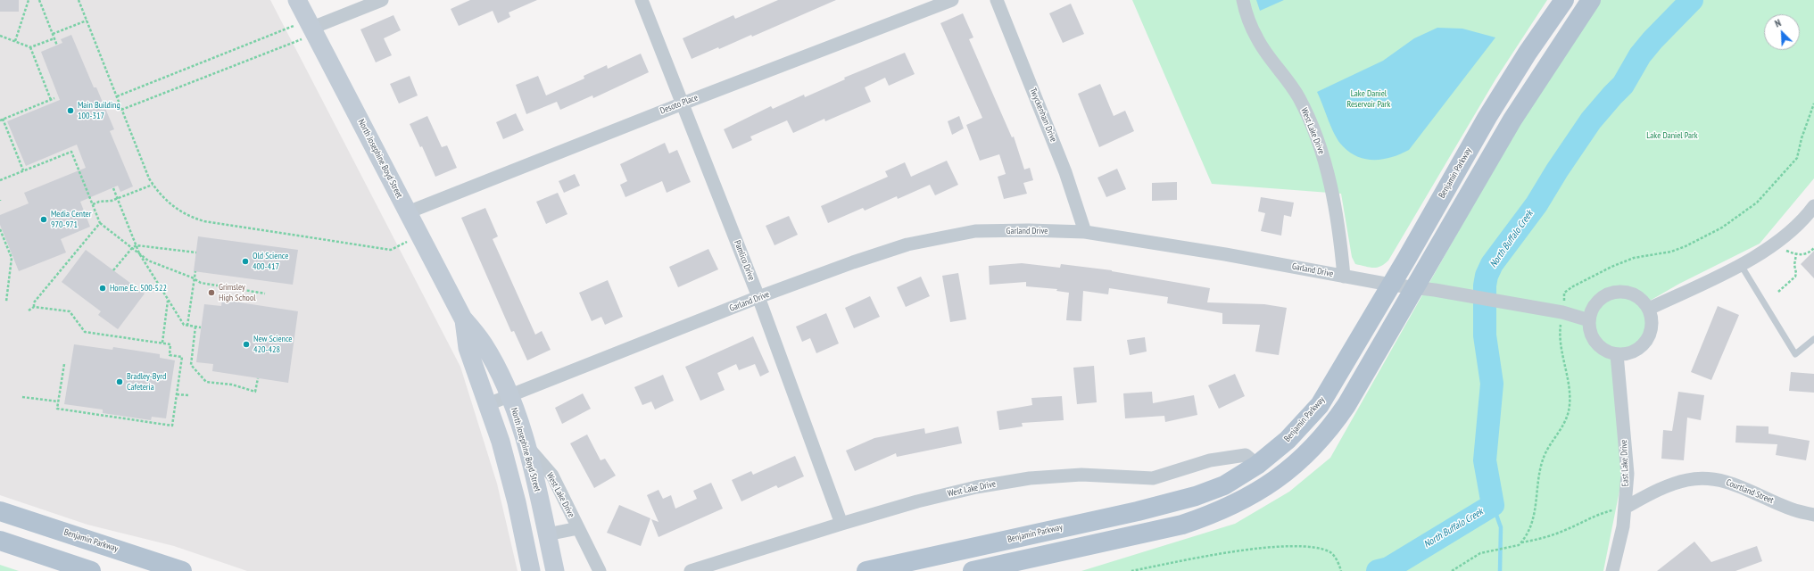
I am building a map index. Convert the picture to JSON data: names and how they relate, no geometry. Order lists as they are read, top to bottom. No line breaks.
{"streets":{"main road":["North Josephine Boyd Street","Benjamin Parkway"],"street":["Desoto Place","Twyckenham Drive","West Lake Drive","Garland Drive","Pamlico Drive","East Lake Drive","Courtland Street"]},"crossings":[["Desoto Place","North Josephine Boyd Street"],["Desoto Place","Pamlico Drive"],["Twyckenham Drive","Garland Drive"],["West Lake Drive","North Josephine Boyd Street"],["West Lake Drive","Benjamin Parkway"],["West Lake Drive","Garland Drive"],["West Lake Drive","Pamlico Drive"],["North Josephine Boyd Street","Garland Drive"],["Benjamin Parkway","Garland Drive"],["Garland Drive","Pamlico Drive"],["Garland Drive","East Lake Drive"],["East Lake Drive","Courtland Street"]],"water":["North Buffalo Creek"],"parks":["Lake Daniel Reservoir Park","Lake Daniel Park"],"places":["Main Building 100-317","Media Center 970-971","Old Science 400-417","Home Ec. 500-522","Grimsley High School","New Science 420-428","Bradley-Byrd Cafeteria"],"north":"top left"}
